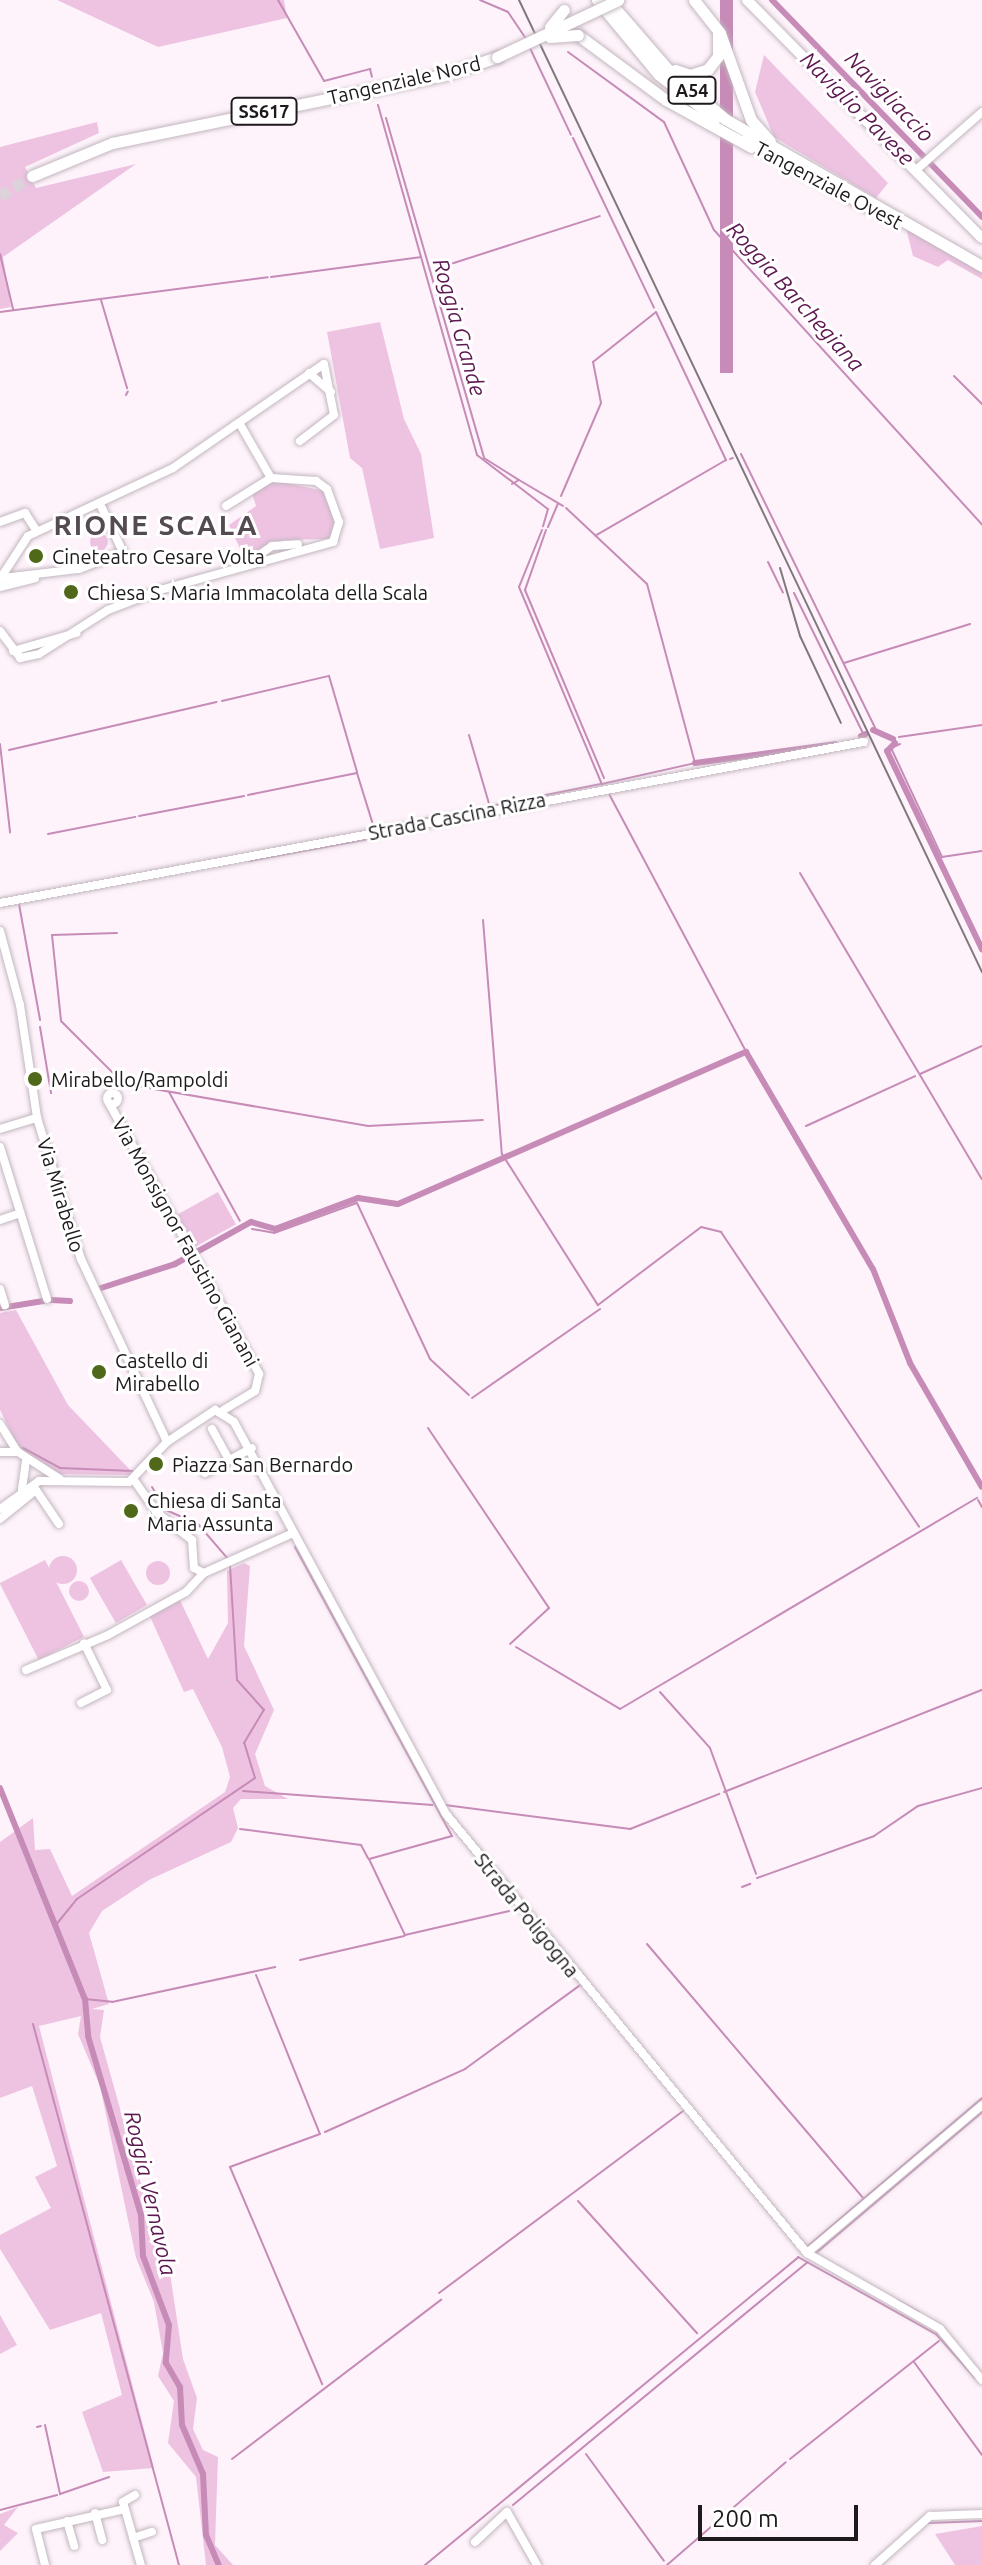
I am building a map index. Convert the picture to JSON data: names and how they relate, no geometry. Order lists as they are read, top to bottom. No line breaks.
{"streets":{"highway":["Tangenziale Nord","A54","SS617","Tangenziale Ovest"],"street":["Strada Cascina Rizza","Via Mirabello","Via Monsignor Faustino Gianani","Strada Poligogna"]},"crossings":[["Tangenziale Nord","SS617"],["Via Monsignor Faustino Gianani","Strada Poligogna"]],"districts":["RIONE SCALA"],"water":["Navigliaccio","Naviglio Pavese","Roggia Barchegiana","Roggia Grande","Roggia Vernavola"],"places":["Cineteatro Cesare Volta","Chiesa S. Maria Immacolata della Scala","Mirabello/Rampoldi","Castello di Mirabello","Piazza San Bernardo","Chiesa di Santa Maria Assunta"],"scale_bar":"200 m"}
